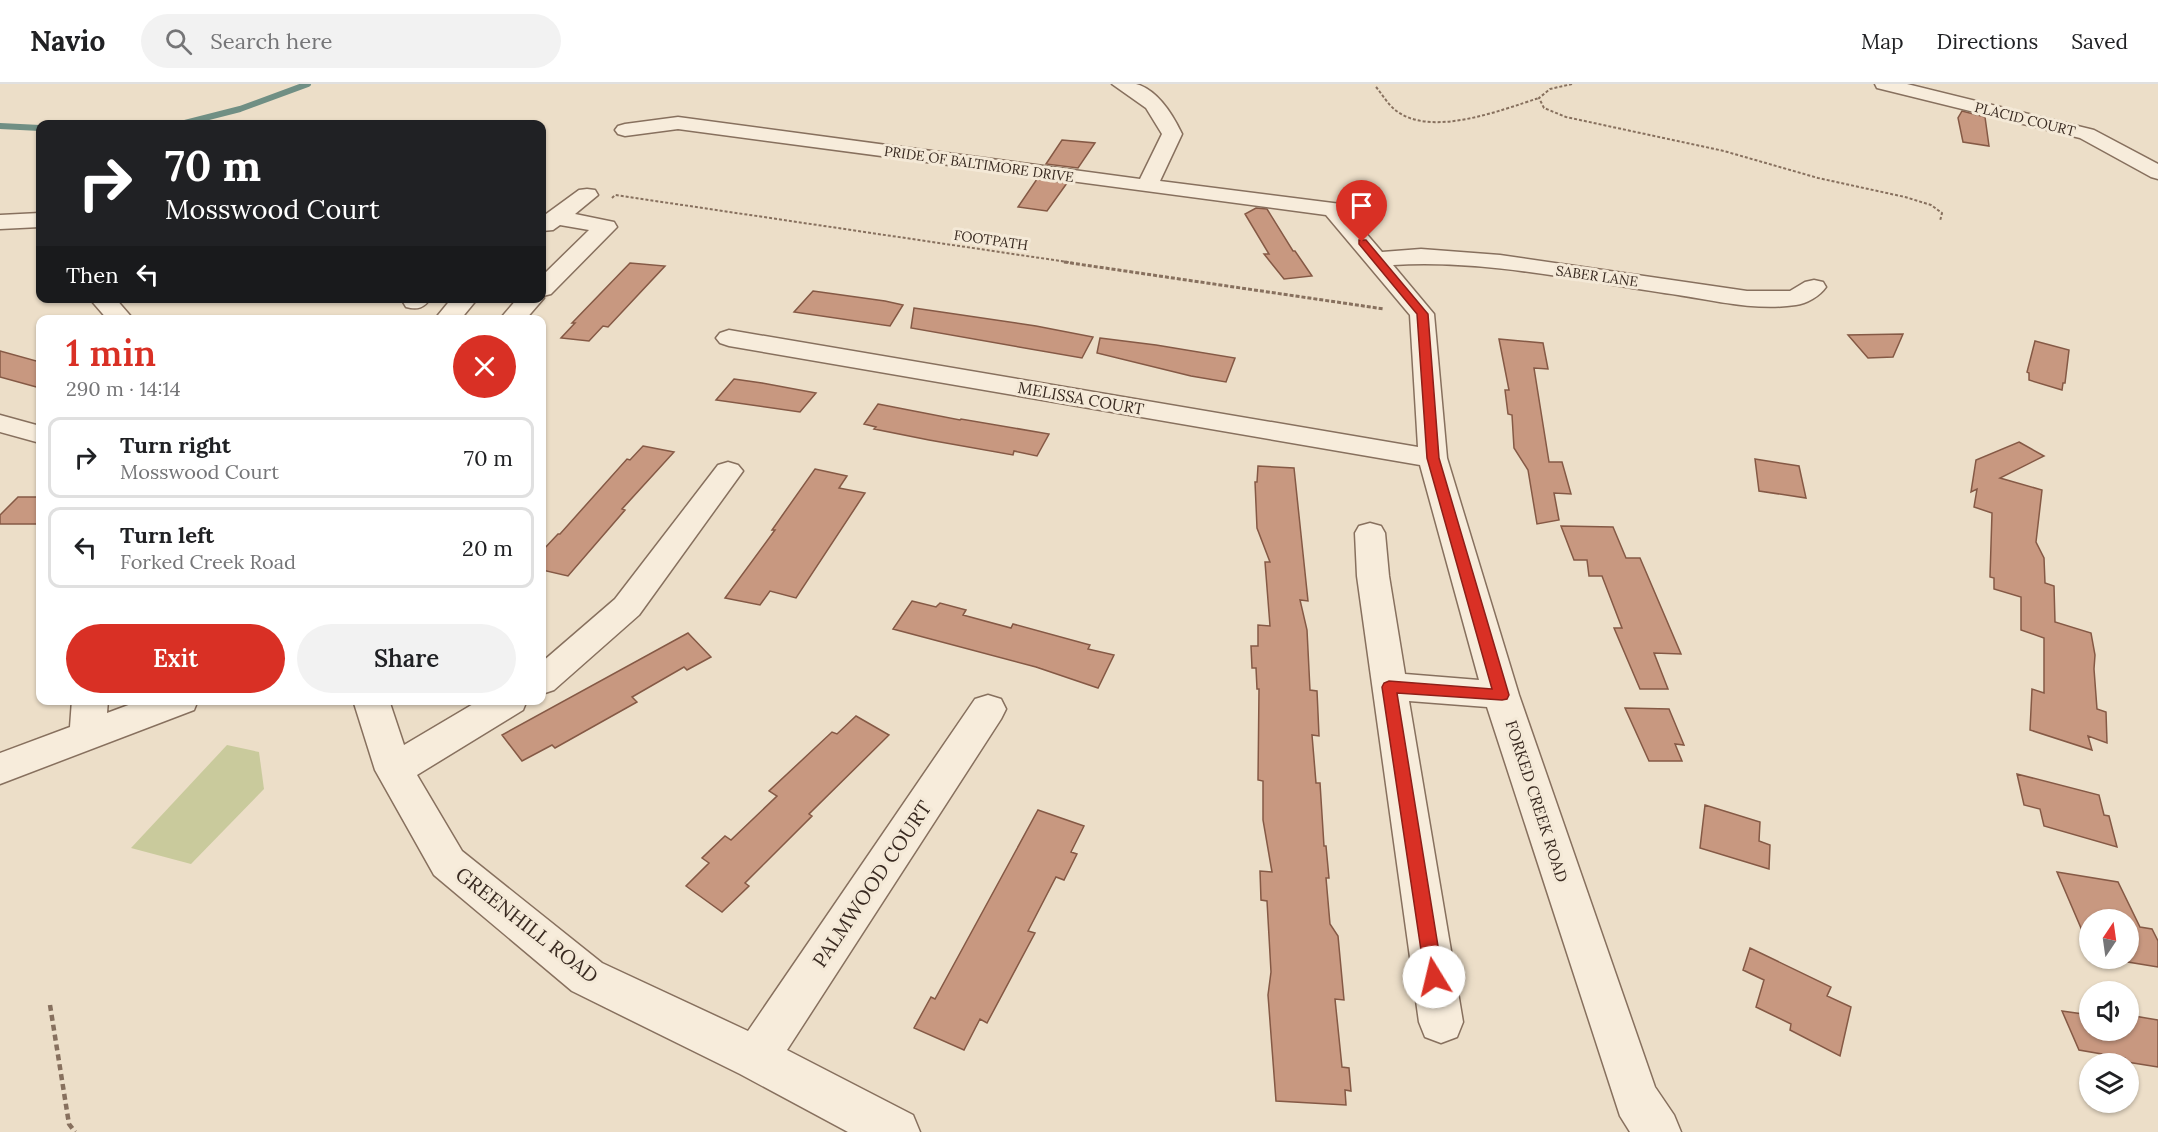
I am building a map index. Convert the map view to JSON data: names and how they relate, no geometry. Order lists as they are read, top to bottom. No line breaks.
{"streets":{"street":["PLACID COURT","PRIDE OF BALTIMORE DRIVE","SABER LANE","MELISSA COURT","FORKED CREEK ROAD","PALMWOOD COURT","GREENHILL ROAD"],"path":["FOOTPATH"]},"crossings":[["PRIDE OF BALTIMORE DRIVE","FORKED CREEK ROAD"],["SABER LANE","FORKED CREEK ROAD"],["MELISSA COURT","FORKED CREEK ROAD"],["PALMWOOD COURT","GREENHILL ROAD"]],"north":"top","page":{"header":"Navio","search":"Search here","nav":["Map","Directions","Saved"],"turn":["70 m","Mosswood Court"],"then":"Then","heading":["1 min","290 m · 14:14"],"list":[{"name":"Turn right","note":"Mosswood Court","value":"70 m"},{"name":"Turn left","note":"Forked Creek Road","value":"20 m"}],"buttons":["Exit","Share"]}}
